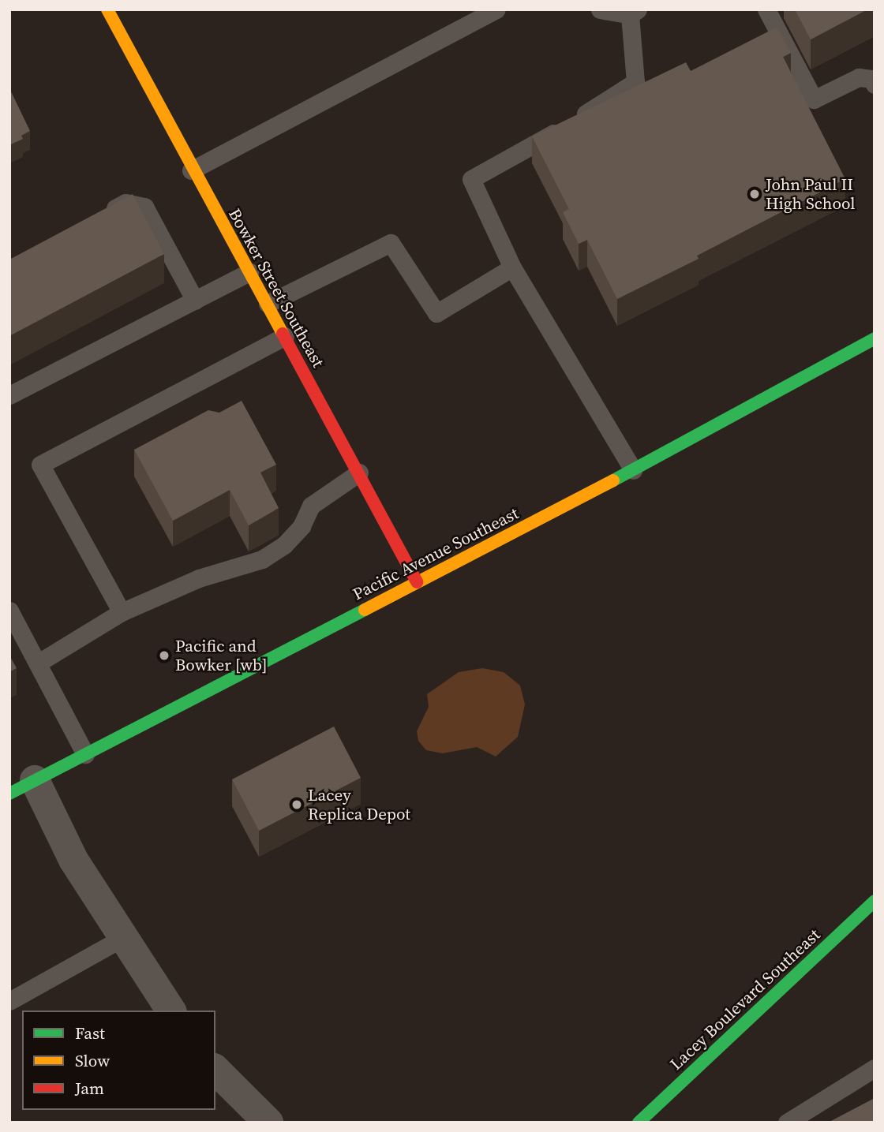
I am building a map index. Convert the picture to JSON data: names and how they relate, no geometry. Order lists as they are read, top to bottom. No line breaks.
{"streets":{"main road":["Bowker Street Southeast","Pacific Avenue Southeast","Lacey Boulevard Southeast"]},"crossings":[["Bowker Street Southeast","Pacific Avenue Southeast"]],"places":["John Paul II High School","Pacific and Bowker [wb]","Lacey Replica Depot"],"legend":["Fast","Slow","Jam"]}
